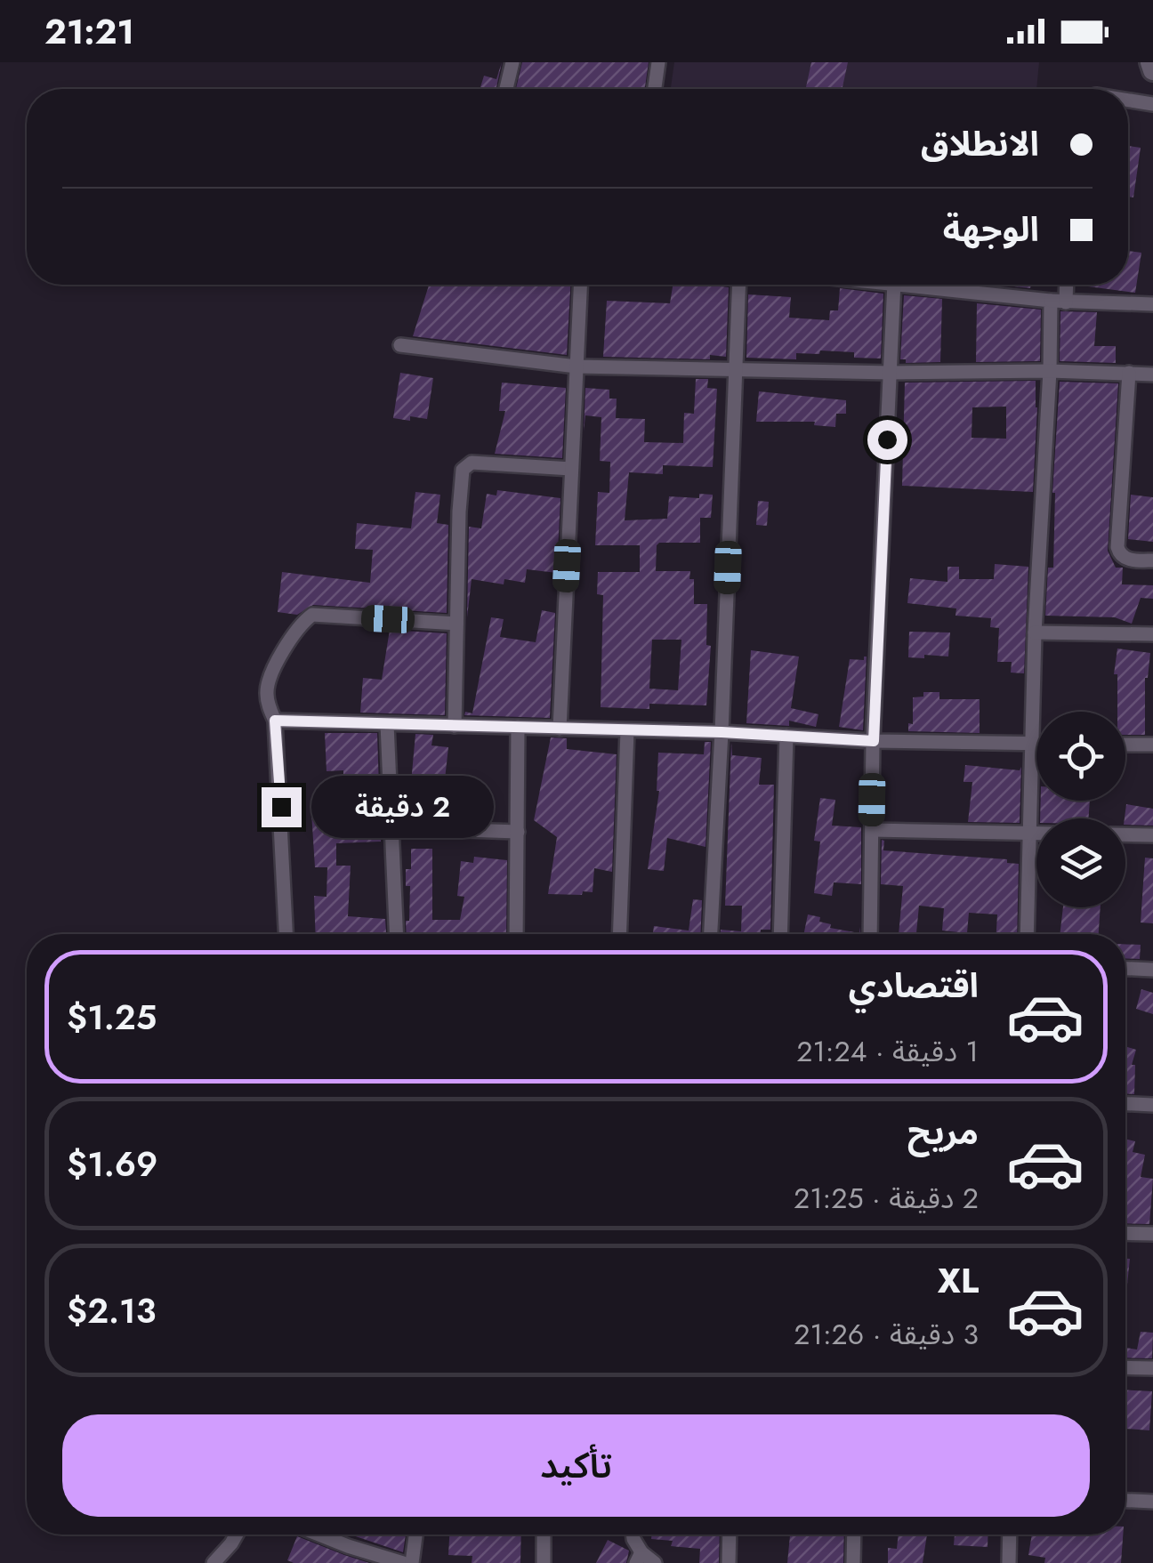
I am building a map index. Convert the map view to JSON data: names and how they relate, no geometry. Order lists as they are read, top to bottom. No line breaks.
{"page":{"status":"21:21","banner":["الانطلاق","الوجهة"],"bubble":"2 دقيقة","list":[{"name":"اقتصادي","note":"1 دقيقة · 21:24","value":"$1.25"},{"name":"مريح","note":"2 دقيقة · 21:25","value":"$1.69"},{"name":"XL","note":"3 دقيقة · 21:26","value":"$2.13"}],"buttons":"تأكيد"}}
